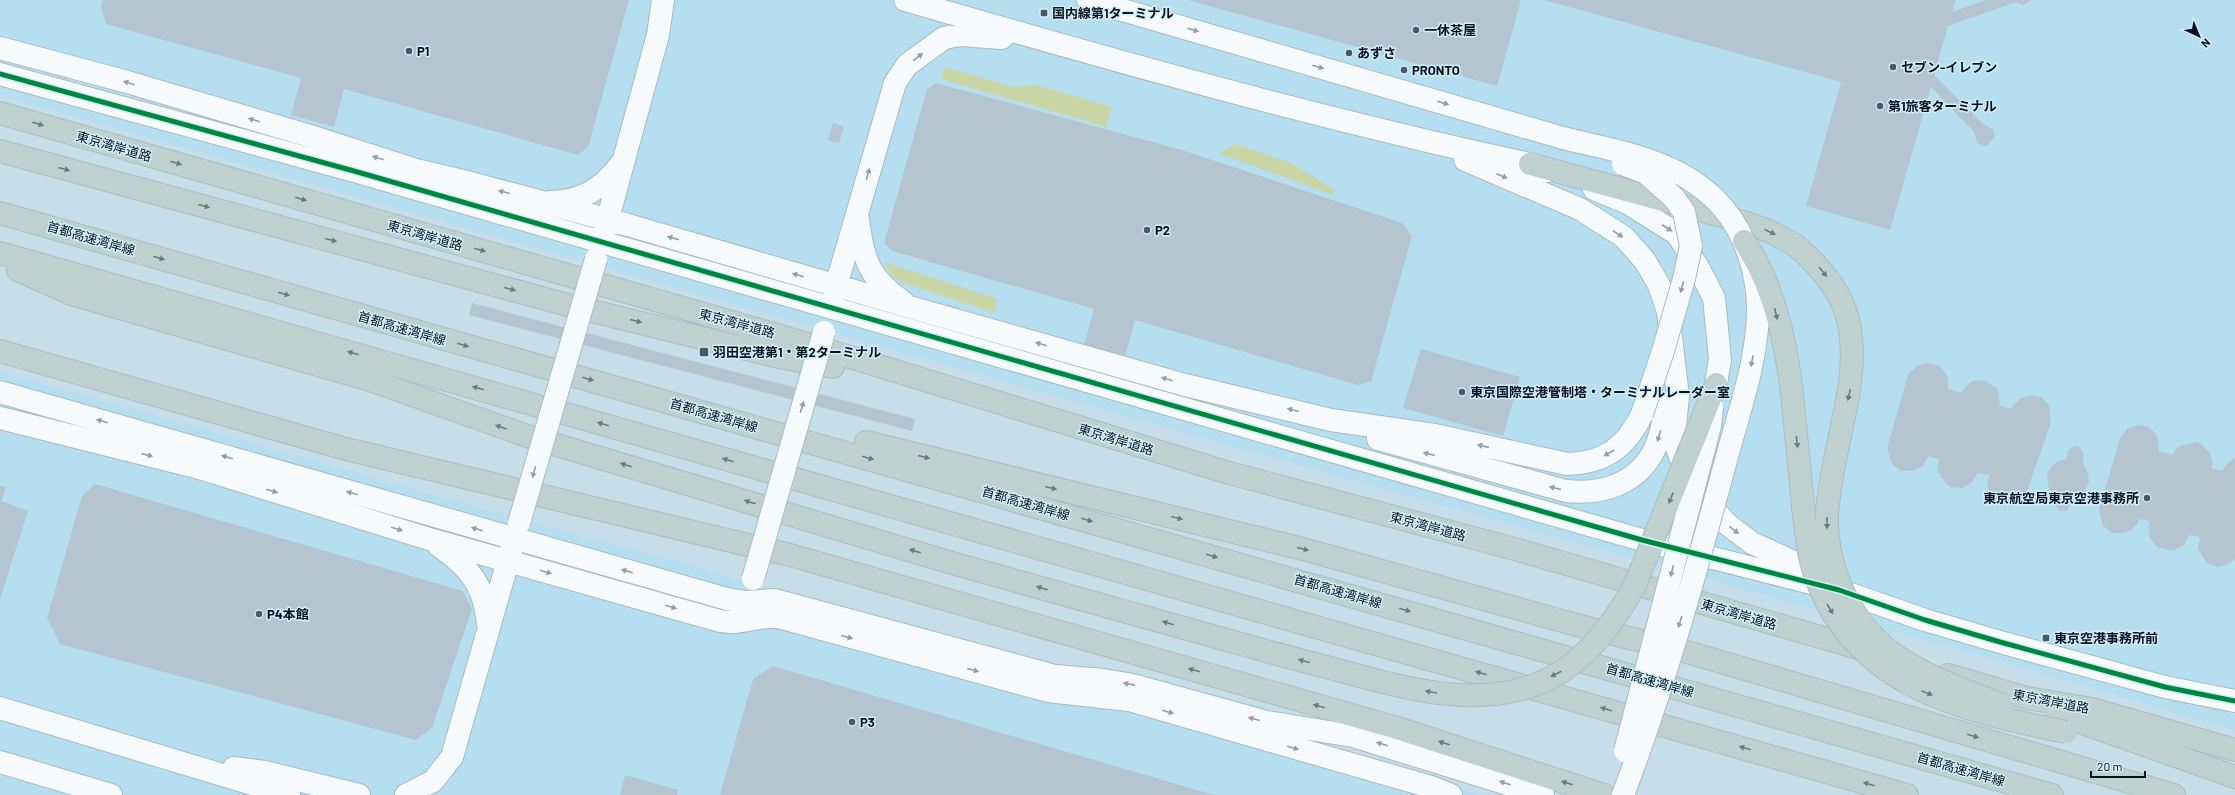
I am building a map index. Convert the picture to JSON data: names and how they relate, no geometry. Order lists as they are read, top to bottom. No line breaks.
{"streets":{"highway":["東京湾岸道路","首都高速湾岸線"]},"places":{"transit":["国内線第1ターミナル","羽田空港第1・第2ターミナル","東京空港事務所前"],"other":["一休茶屋","P1","あずさ","セブン-イレブン","PRONTO","第1旅客ターミナル","P2","東京国際空港管制塔・ターミナルレーダー室","東京航空局東京空港事務所","P4本館","P3"]},"scale_bar":"20 m","north":"bottom right"}
